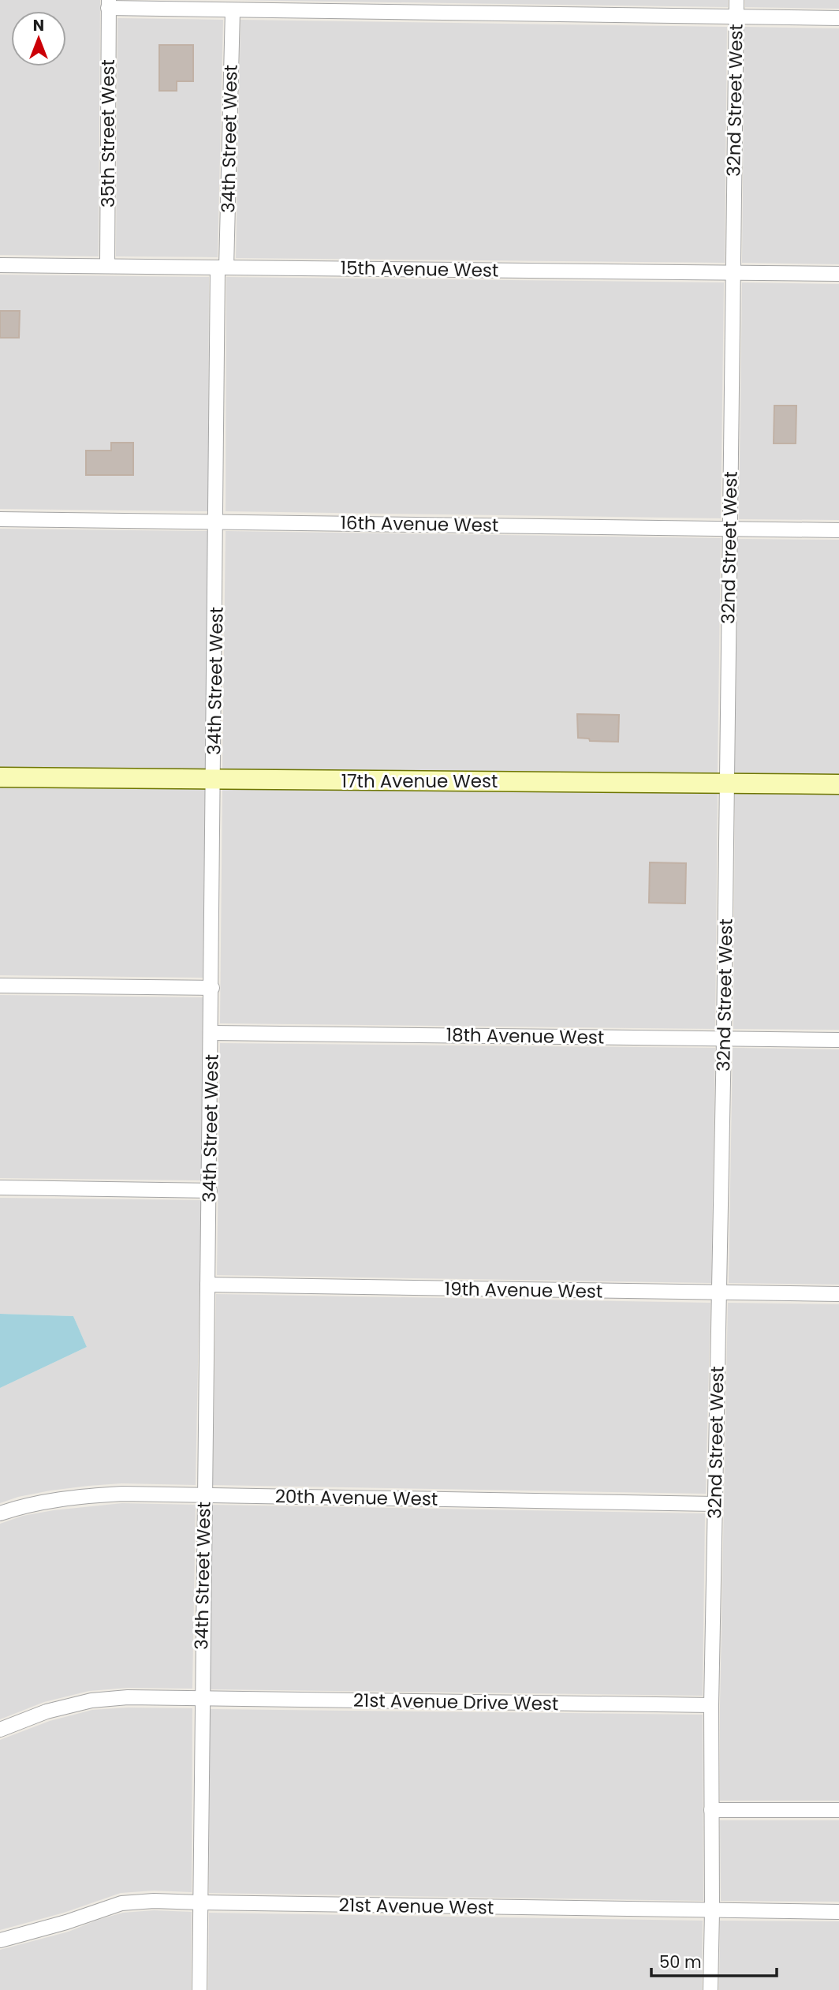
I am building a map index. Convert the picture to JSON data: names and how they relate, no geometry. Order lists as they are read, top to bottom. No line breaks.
{"streets":{"street":["32nd Street West","35th Street West","34th Street West","15th Avenue West","16th Avenue West","17th Avenue West","18th Avenue West","19th Avenue West","20th Avenue West","21st Avenue Drive West","21st Avenue West"]},"crossings":[["32nd Street West","15th Avenue West"],["32nd Street West","16th Avenue West"],["32nd Street West","17th Avenue West"],["32nd Street West","18th Avenue West"],["32nd Street West","19th Avenue West"],["32nd Street West","20th Avenue West"],["32nd Street West","21st Avenue Drive West"],["32nd Street West","21st Avenue West"],["35th Street West","15th Avenue West"],["34th Street West","15th Avenue West"],["34th Street West","16th Avenue West"],["34th Street West","17th Avenue West"],["34th Street West","18th Avenue West"],["34th Street West","19th Avenue West"],["34th Street West","20th Avenue West"],["34th Street West","21st Avenue Drive West"],["34th Street West","21st Avenue West"]],"scale_bar":"50 m","north":"top"}
